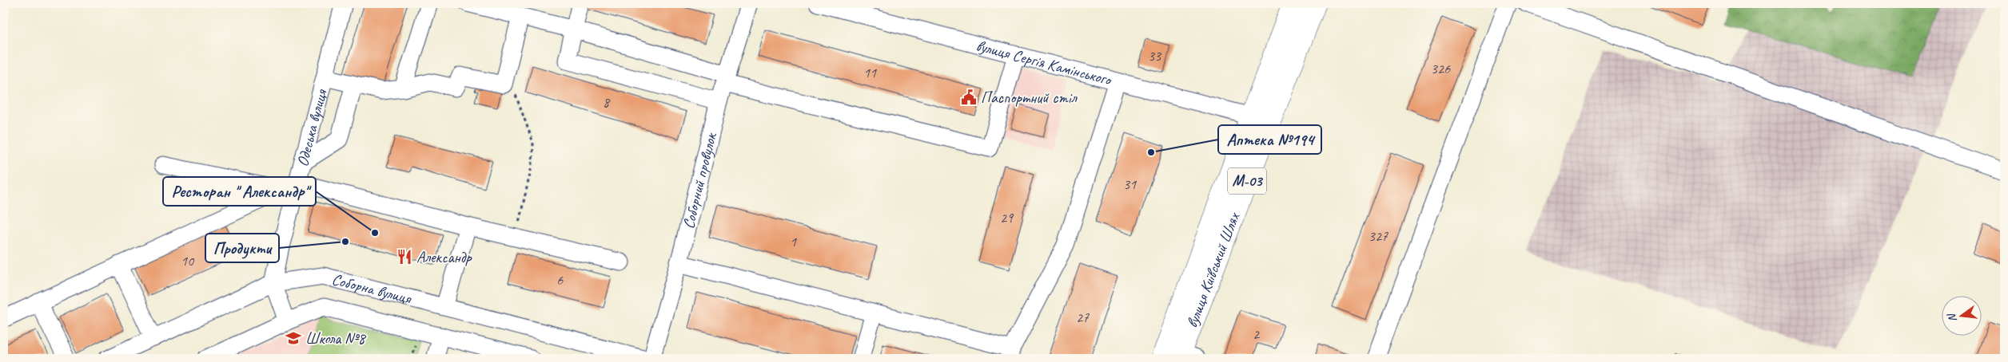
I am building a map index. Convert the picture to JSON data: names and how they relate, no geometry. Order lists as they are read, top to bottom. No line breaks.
{"streets":{"highway":["М-03","вулиця Київський Шлях"],"street":["вулиця Сергія Камінського","Одеська вулиця","Соборний провулок","Соборна вулиця"]},"crossings":[["вулиця Сергія Камінського","вулиця Київський Шлях"],["Одеська вулиця","Соборна вулиця"]],"places":{"public building":["Паспортний стіл"],"other":["Аптека №194","Ресторан \" Александр\"","Продукти"],"restaurant":["Александр"],"school or university":["Школа №8"]},"house_numbers":["33","326","11","8","31","29","327","1","10","6","27","2"],"north":"left"}
